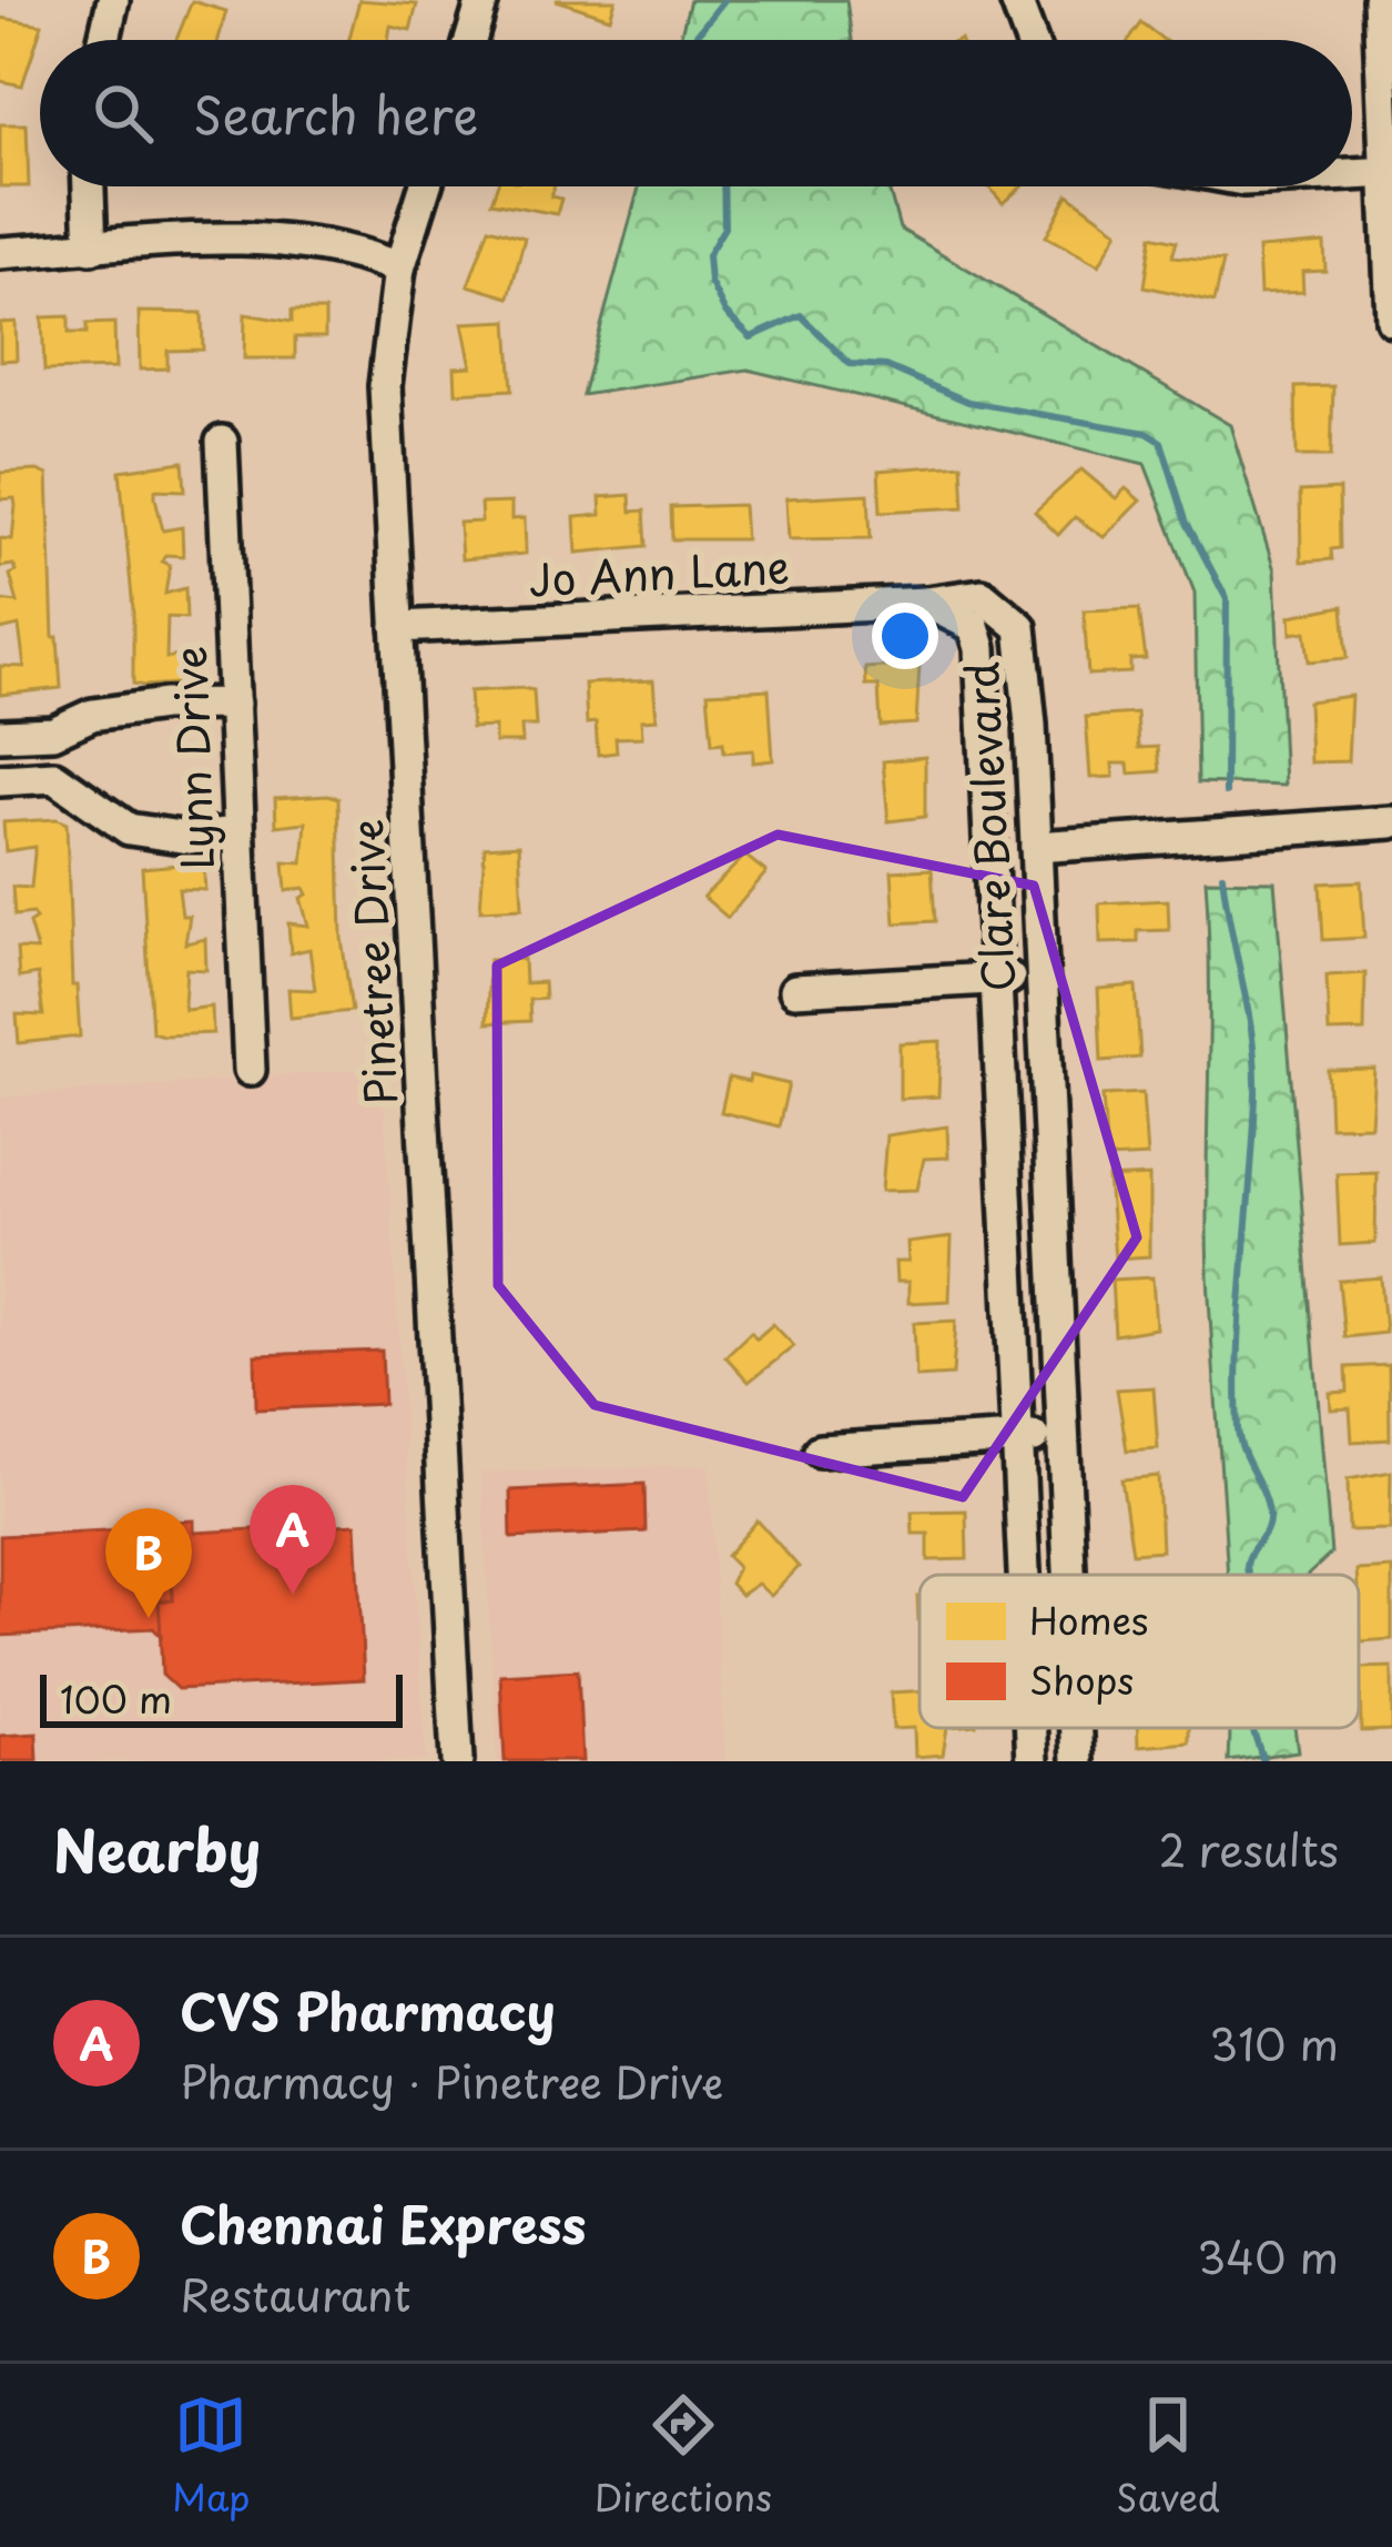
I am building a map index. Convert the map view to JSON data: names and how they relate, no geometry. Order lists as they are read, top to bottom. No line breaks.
{"streets":{"street":["Jo Ann Lane","Lynn Drive","Clare Boulevard","Pinetree Drive"]},"crossings":[["Jo Ann Lane","Clare Boulevard"],["Jo Ann Lane","Pinetree Drive"]],"legend":["Homes","Shops"],"scale_bar":"100 m","page":{"search":"Search here","pins":["A","B"],"scale":"100 m","heading":["Nearby","2 results"],"list":[{"mark":"A","name":"CVS Pharmacy","note":"Pharmacy · Pinetree Drive","value":"310 m"},{"mark":"B","name":"Chennai Express","note":"Restaurant","value":"340 m"}],"nav":["Map","Directions","Saved"]}}
